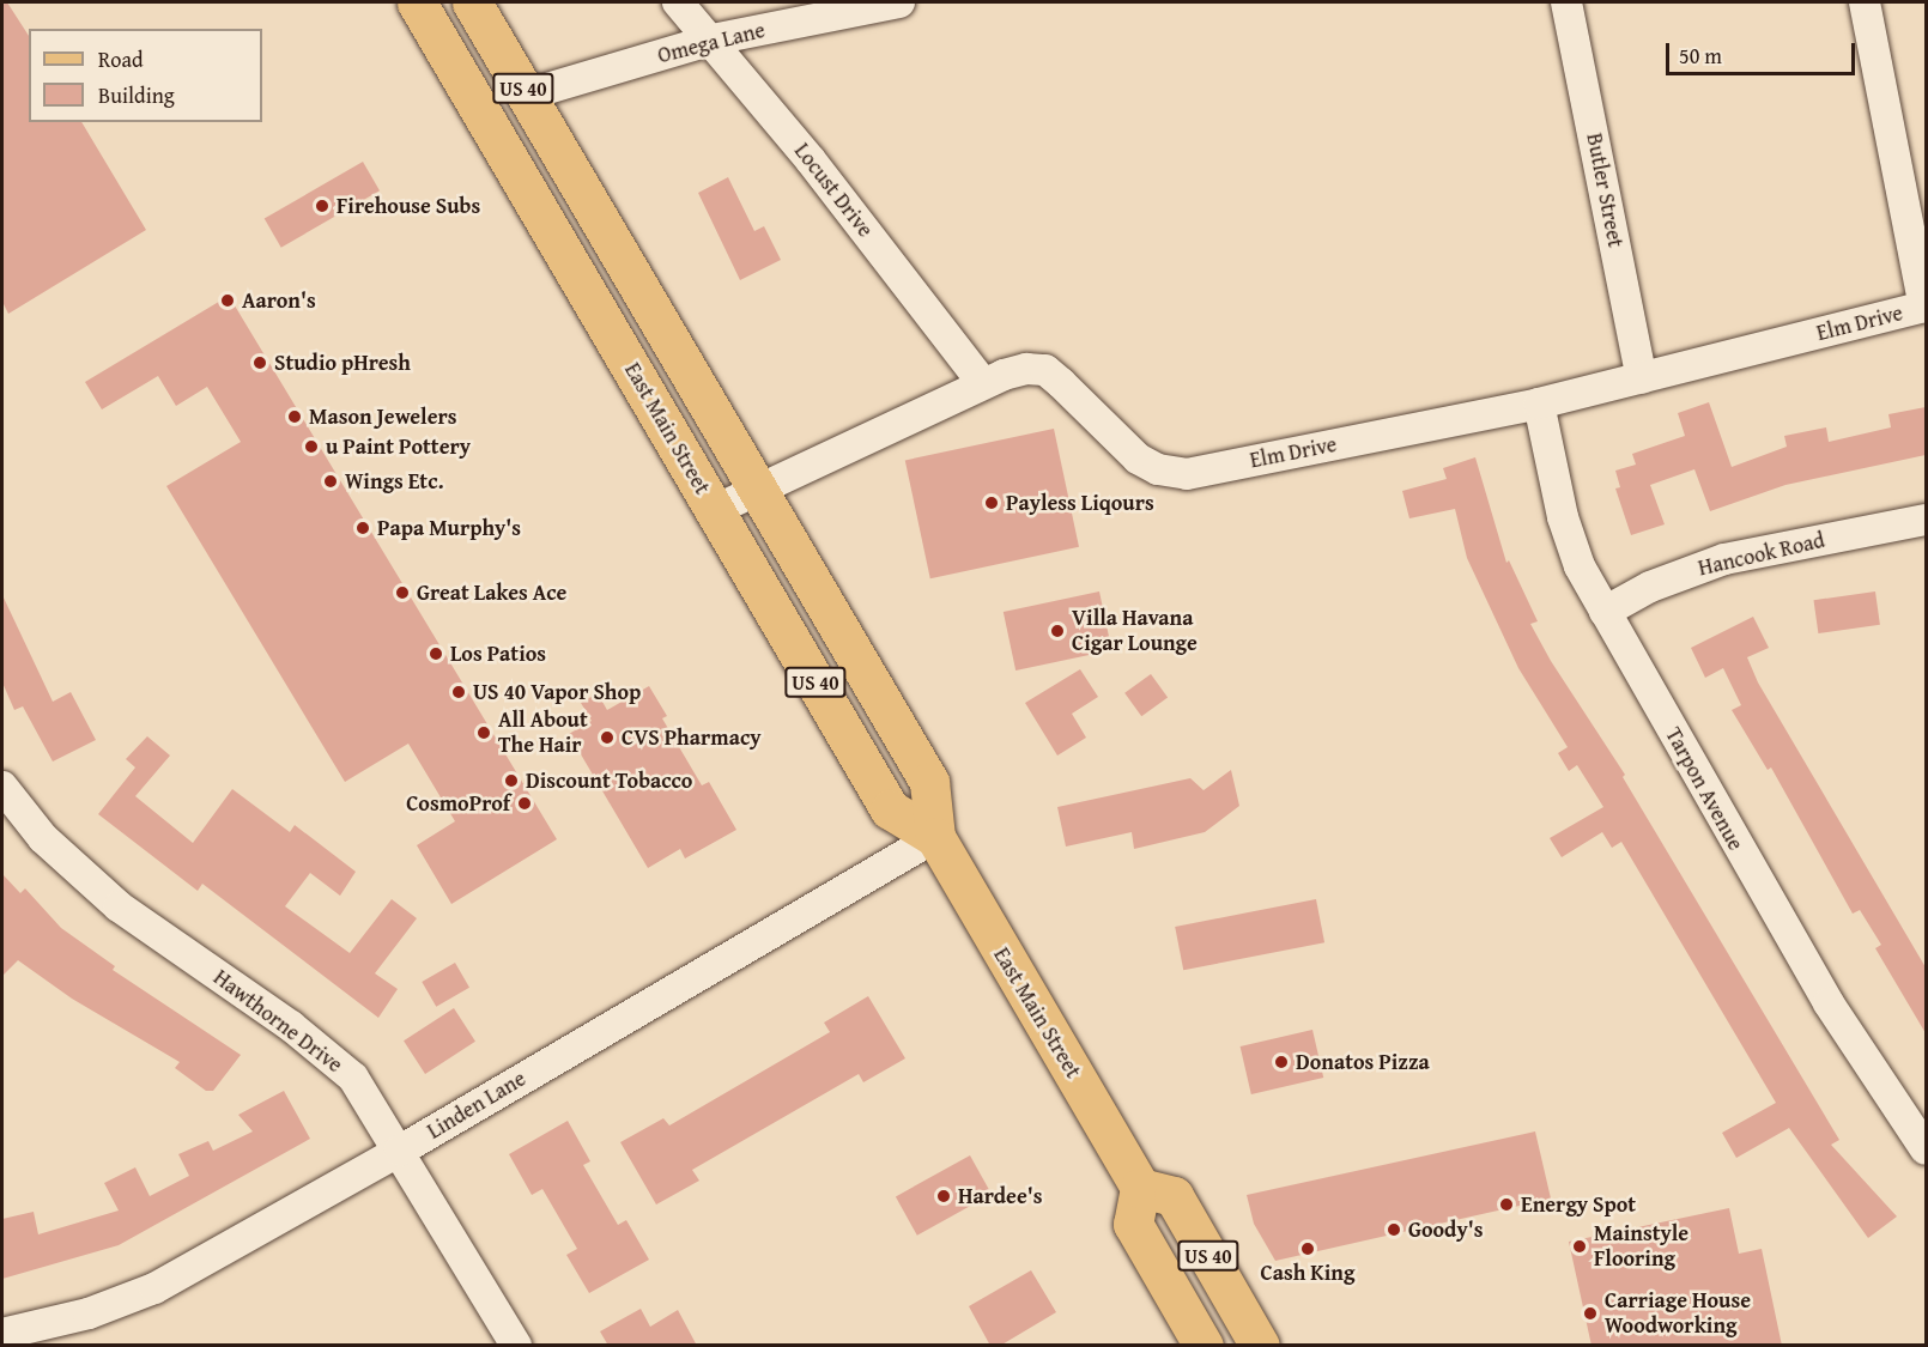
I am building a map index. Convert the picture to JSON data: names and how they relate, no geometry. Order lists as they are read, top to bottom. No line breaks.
{"streets":{"main road":["US 40","East Main Street"],"street":["Omega Lane","Locust Drive","Butler Street","Elm Drive","Hancook Road","Tarpon Avenue","Hawthorne Drive","Linden Lane"]},"crossings":[["Omega Lane","Locust Drive"],["Omega Lane","East Main Street"],["US 40","East Main Street"],["Locust Drive","Elm Drive"],["Butler Street","Elm Drive"],["Elm Drive","East Main Street"],["Elm Drive","Tarpon Avenue"],["East Main Street","Linden Lane"],["Hancook Road","Tarpon Avenue"],["Hawthorne Drive","Linden Lane"]],"places":["Firehouse Subs","Aaron's","Studio pHresh","Mason Jewelers","u Paint Pottery","Wings Etc.","Payless Liqours","Papa Murphy's","Great Lakes Ace","Villa Havana Cigar Lounge","Los Patios","US 40 Vapor Shop","All About The Hair","CVS Pharmacy","Discount Tobacco","CosmoProf","Donatos Pizza","Hardee's","Energy Spot","Goody's","Mainstyle Flooring","Cash King","Carriage House Woodworking"],"legend":["Road","Building"],"scale_bar":"50 m"}
